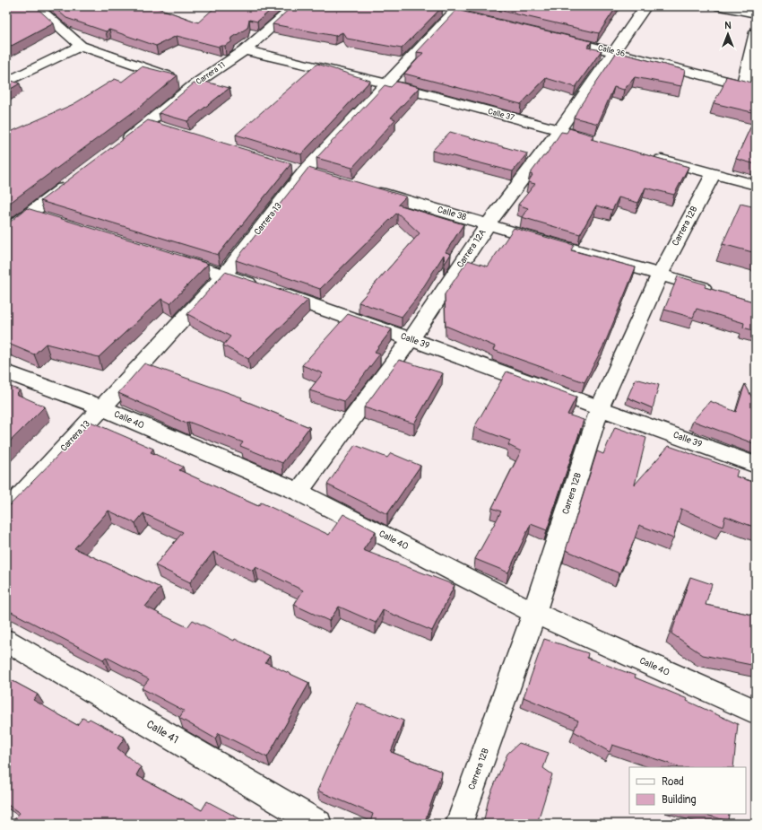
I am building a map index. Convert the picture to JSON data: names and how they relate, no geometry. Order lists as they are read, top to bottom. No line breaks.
{"streets":{"street":["Calle 36","Carrera 11","Calle 37","Calle 38","Carrera 13","Carrera 12B","Carrera 12A","Calle 39","Calle 40","Calle 41"]},"crossings":[["Calle 36","Carrera 12A"],["Carrera 11","Calle 37"],["Calle 37","Carrera 13"],["Calle 37","Carrera 12A"],["Calle 38","Carrera 12B"],["Calle 38","Carrera 12A"],["Carrera 13","Calle 39"],["Carrera 13","Calle 40"],["Carrera 12B","Calle 39"],["Carrera 12B","Calle 40"],["Carrera 12A","Calle 39"],["Carrera 12A","Calle 40"]],"legend":["Road","Building"],"north":"top"}
